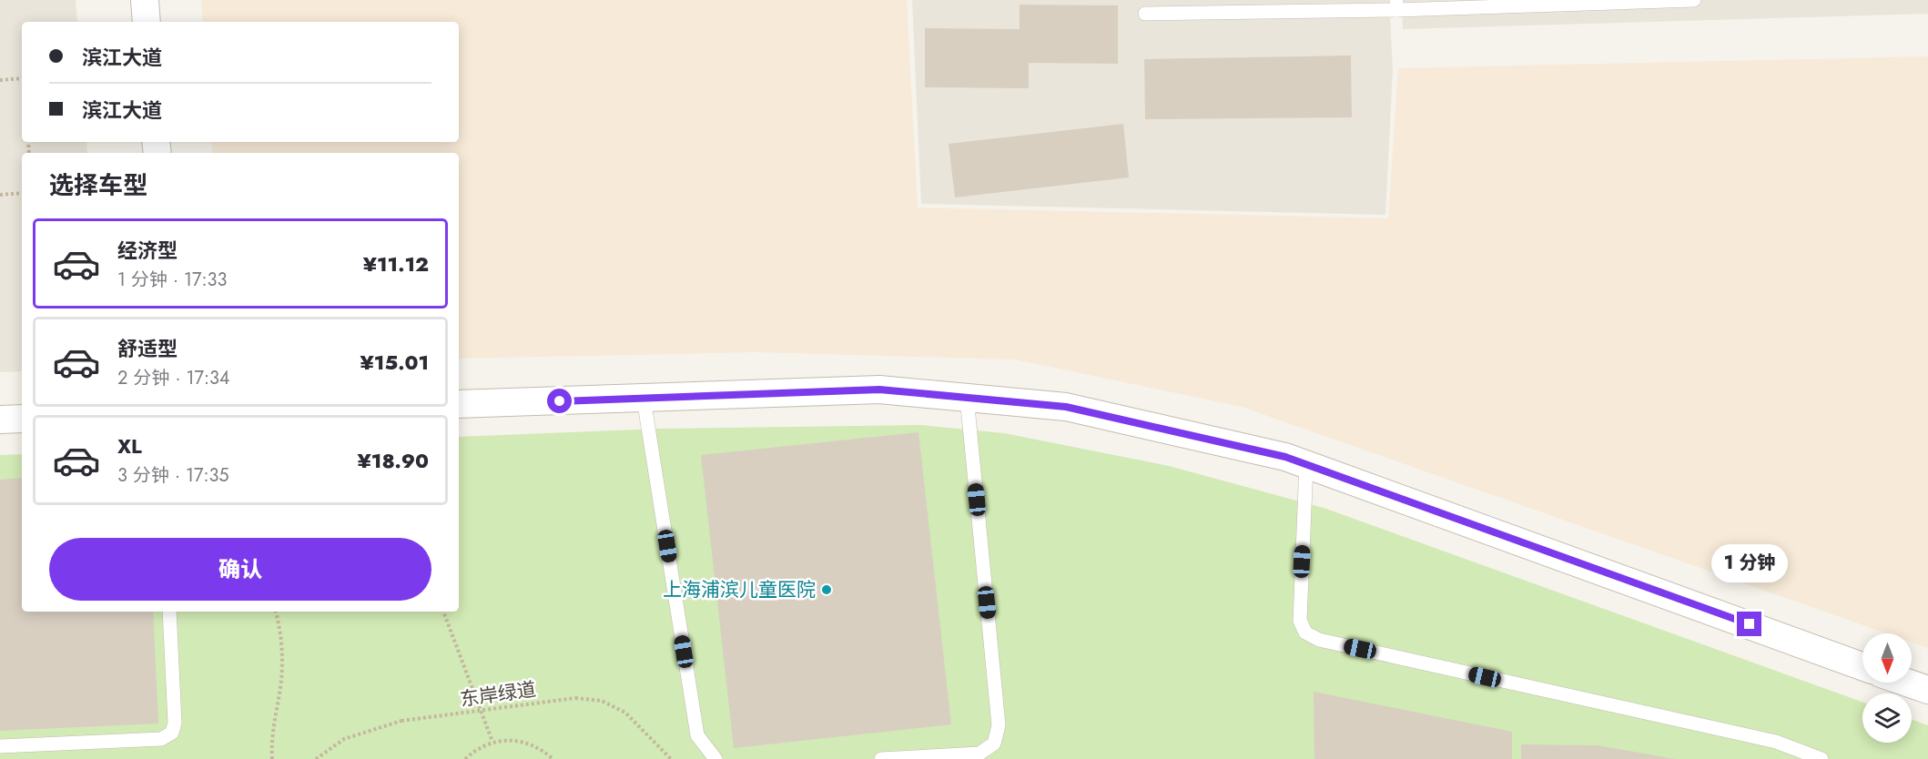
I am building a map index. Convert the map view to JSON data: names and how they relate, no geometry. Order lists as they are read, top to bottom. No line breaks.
{"streets":{"path":["东岸绿道"]},"places":["上海浦滨儿童医院"],"north":"bottom","page":{"banner":["滨江大道","滨江大道"],"heading":"选择车型","list":[{"name":"经济型","note":"1 分钟 · 17:33","value":"¥11.12"},{"name":"舒适型","note":"2 分钟 · 17:34","value":"¥15.01"},{"name":"XL","note":"3 分钟 · 17:35","value":"¥18.90"}],"buttons":"确认","bubble":"1 分钟"}}
